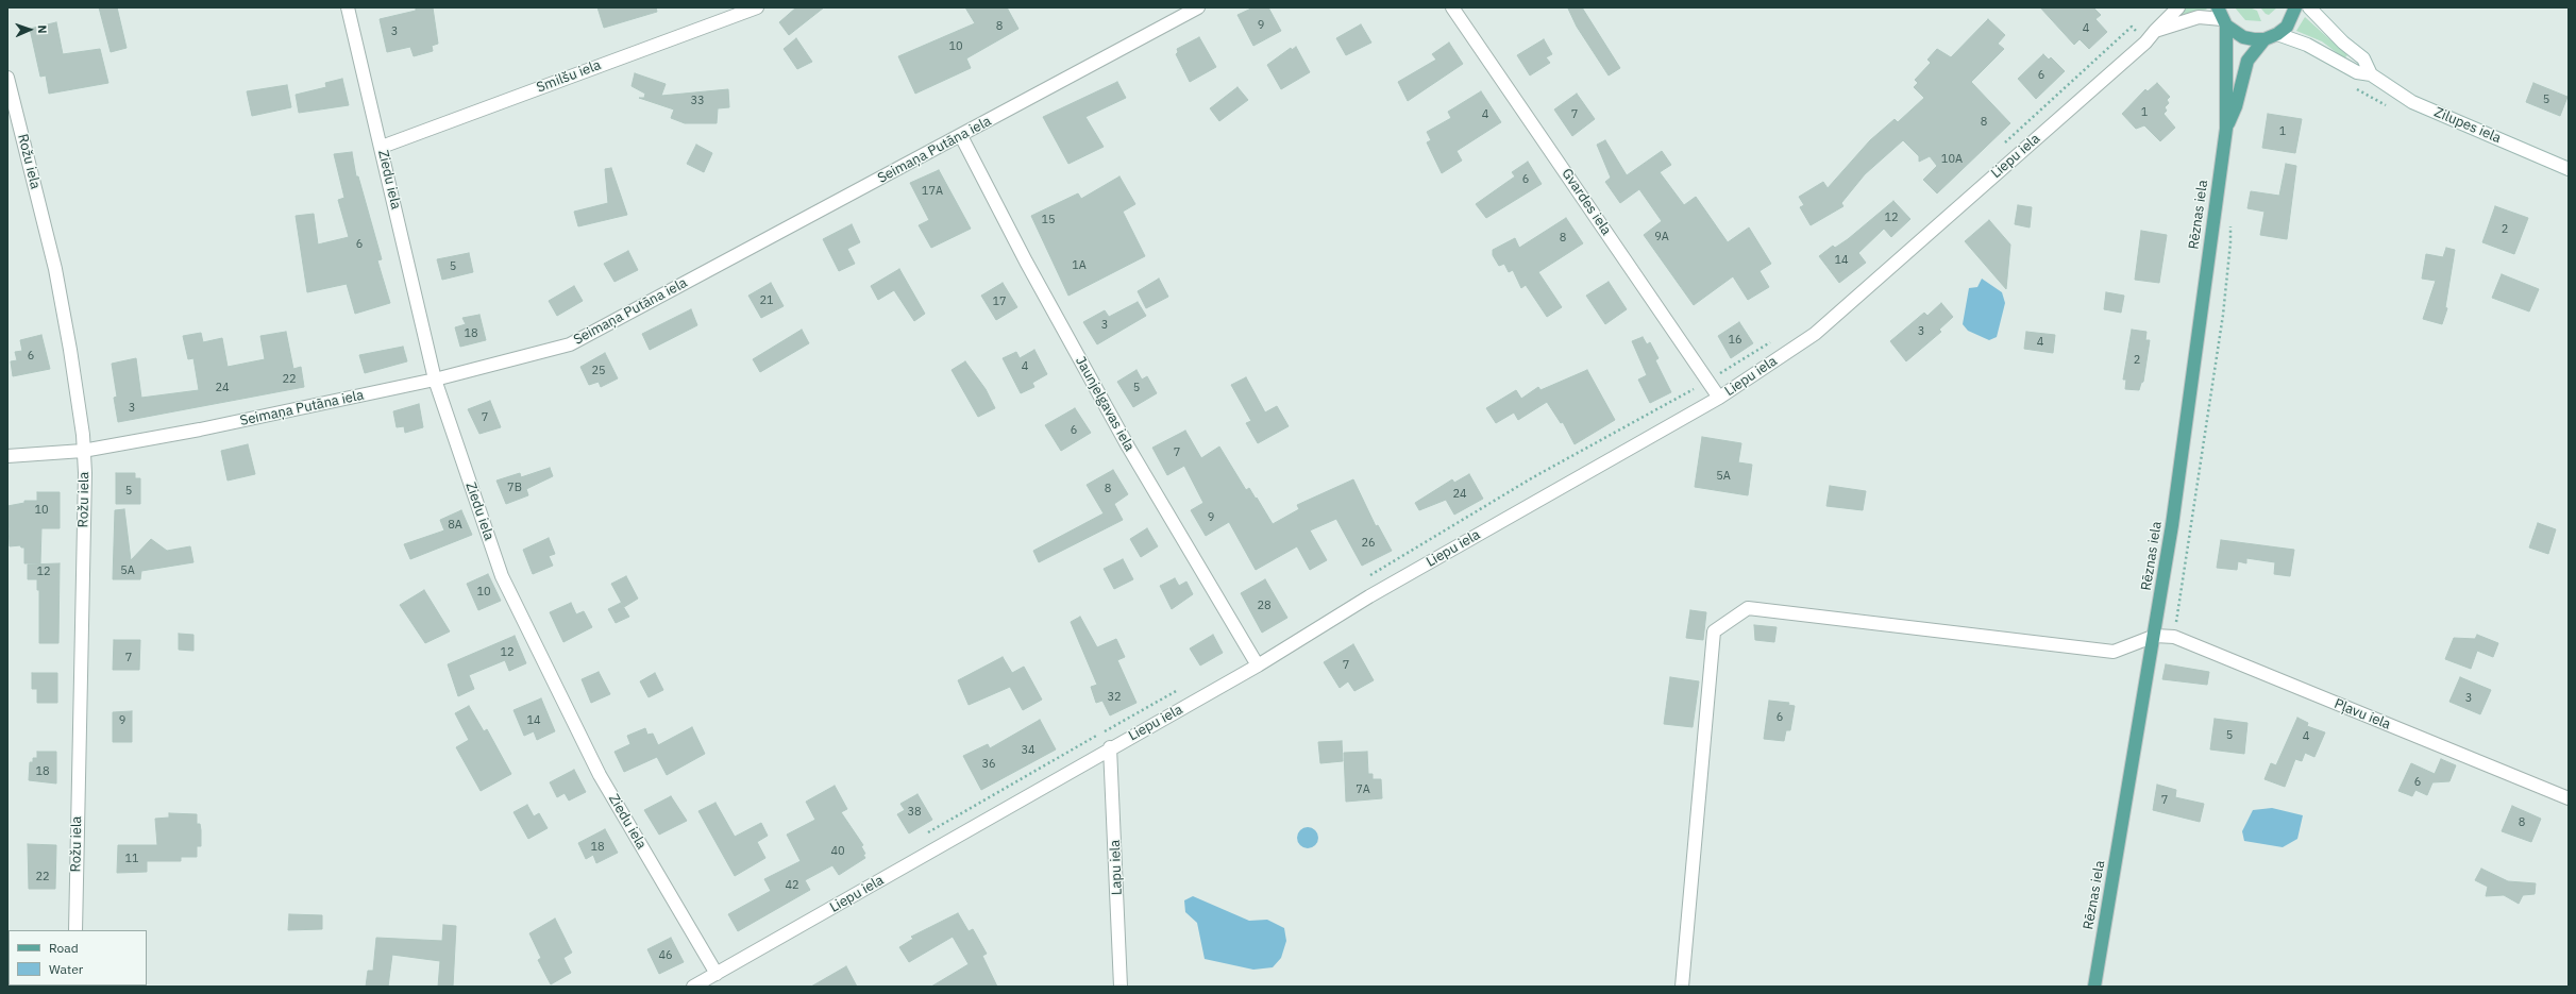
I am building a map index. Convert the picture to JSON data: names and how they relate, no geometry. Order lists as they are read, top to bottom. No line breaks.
{"streets":{"main road":["Rēznas iela"],"street":["Smilšu iela","Zilupes iela","Seimaņa Putāna iela","Liepu iela","Rožu iela","Ziedu iela","Gvardes iela","Jaunjelgavas iela","Pļavu iela","Lapu iela"]},"crossings":[["Smilšu iela","Ziedu iela"],["Seimaņa Putāna iela","Rožu iela"],["Seimaņa Putāna iela","Ziedu iela"],["Seimaņa Putāna iela","Jaunjelgavas iela"],["Liepu iela","Ziedu iela"],["Liepu iela","Gvardes iela"],["Liepu iela","Jaunjelgavas iela"],["Liepu iela","Lapu iela"],["Rēznas iela","Pļavu iela"]],"house_numbers":["9","8","4","3","10","6","5","33","1","4","7","8","1","10A","6","17A","12","15","2","9A","8","6","14","1A","5","21","17","3","3","18","16","4","6","2","4","25","22","24","5","3","7","6","7","5A","7B","8","5","24","10","9","8A","26","5A","12","10","28","12","7","7","32","3","6","9","14","5","4","34","36","18","6","7A","7","38","8","18","40","11","22","42","46"],"legend":["Road","Water"],"north":"right"}
